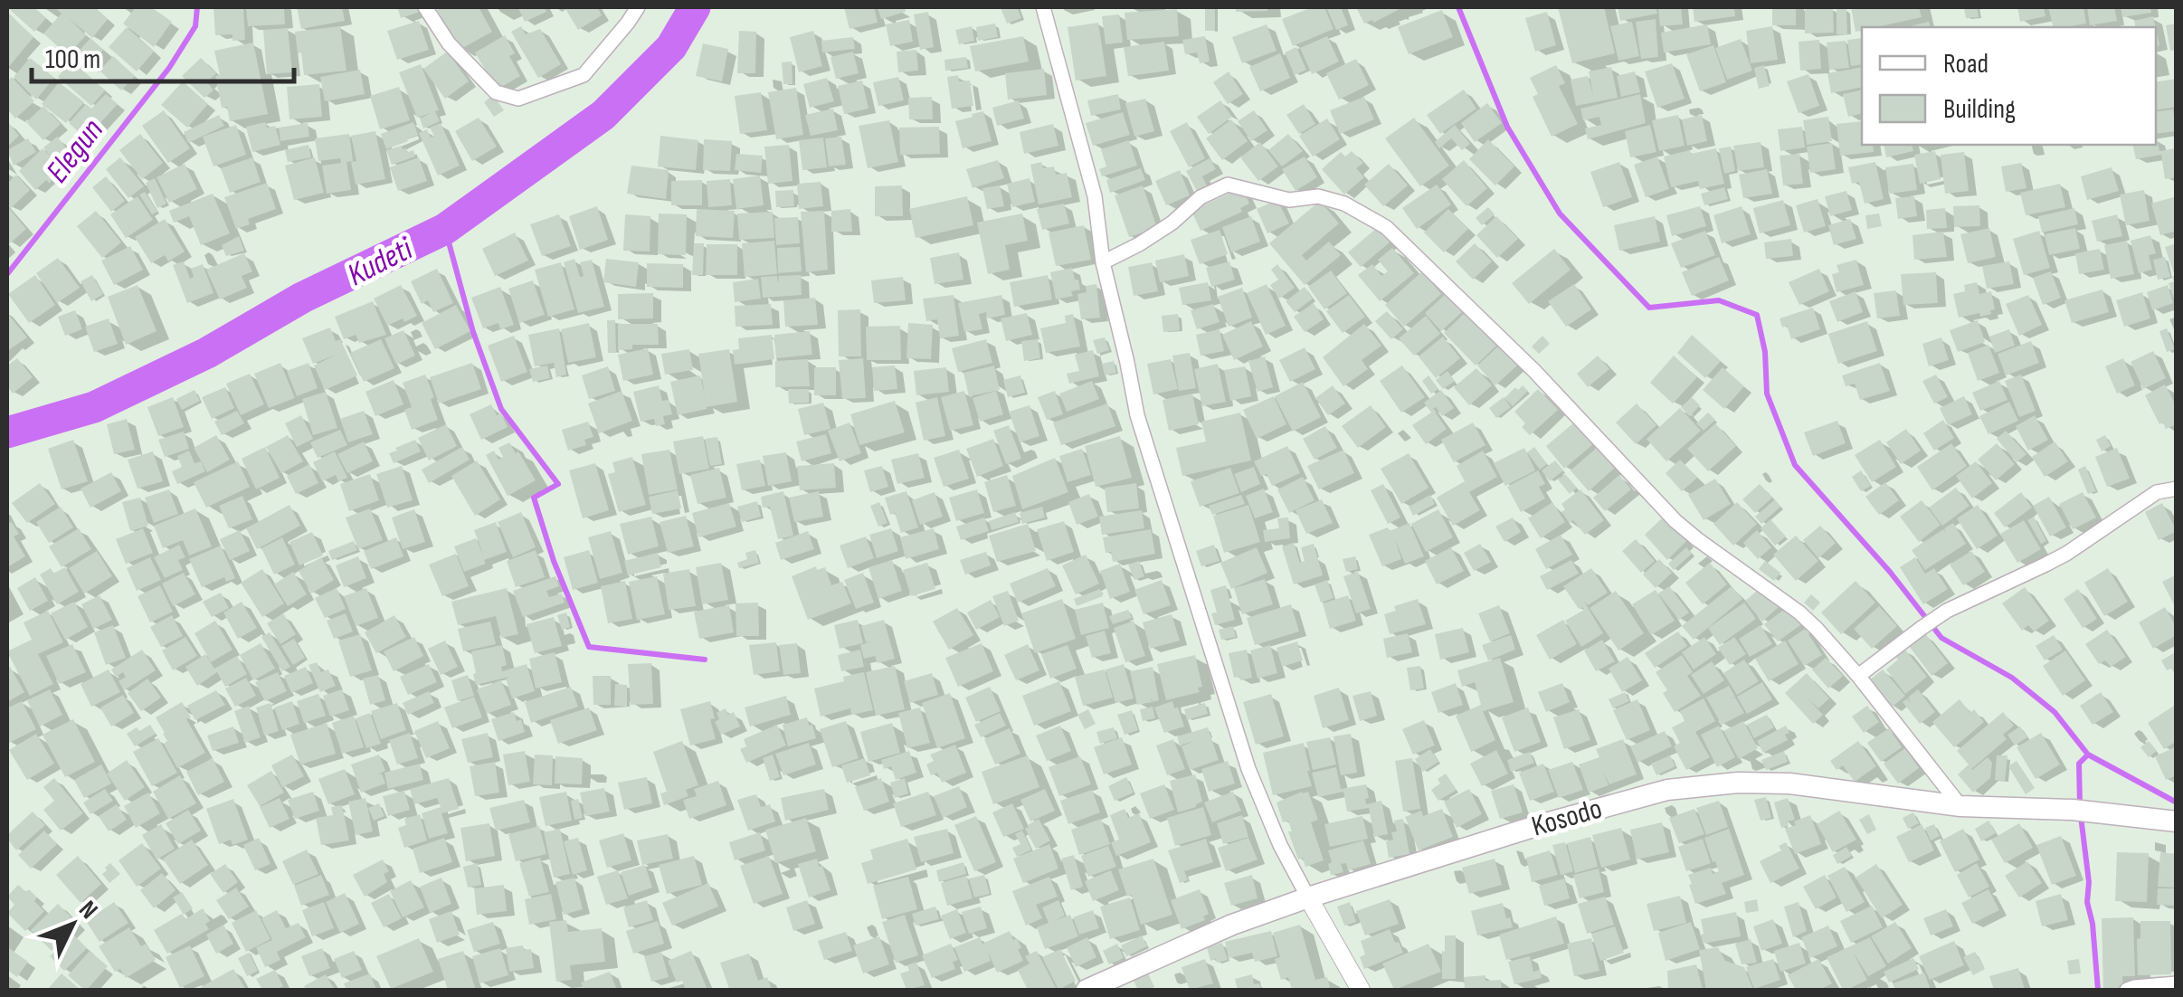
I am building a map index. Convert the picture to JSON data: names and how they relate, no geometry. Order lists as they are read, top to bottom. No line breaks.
{"streets":{"main road":["Kosodo"]},"water":["Elegun","Kudeti"],"legend":["Road","Building"],"scale_bar":"100 m","north":"top right"}
